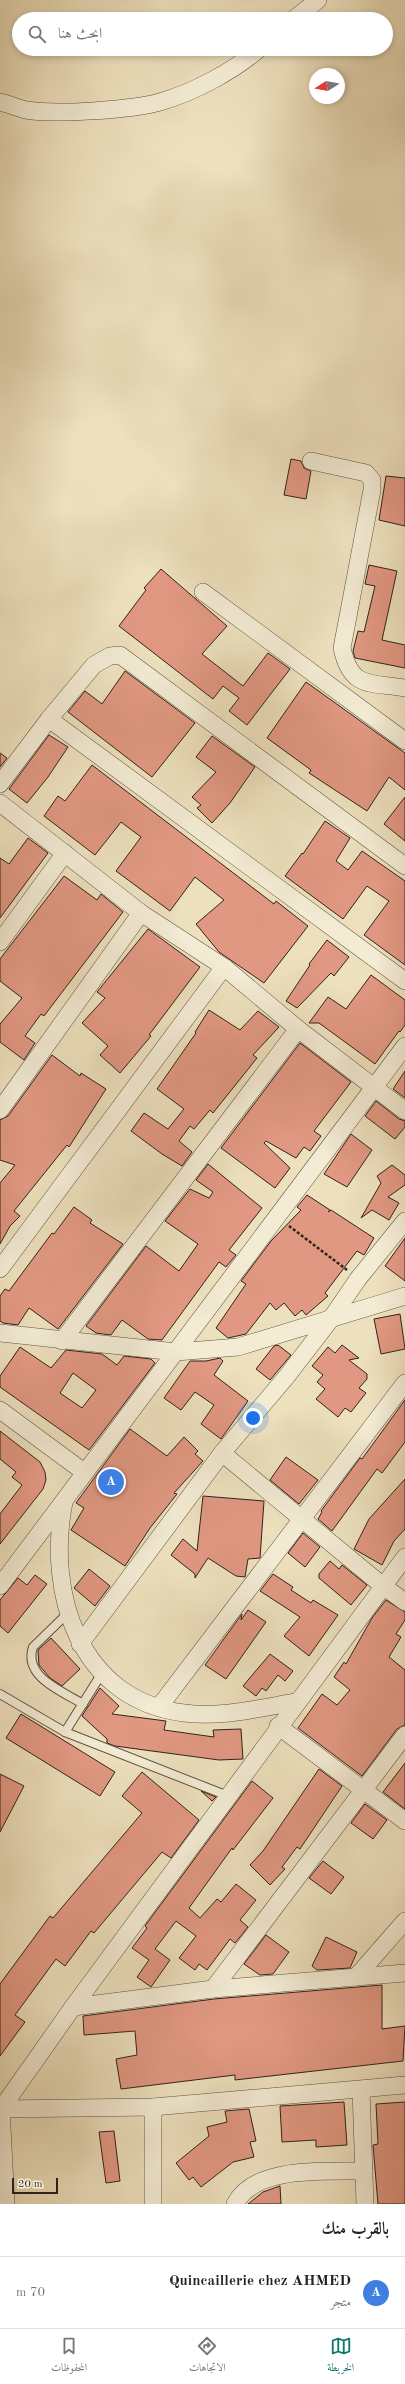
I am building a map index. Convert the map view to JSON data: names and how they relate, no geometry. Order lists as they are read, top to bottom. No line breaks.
{"scale_bar":"20 m","north":"left","page":{"search":"ابحث هنا","pins":"A","scale":"20 m","heading":"بالقرب منك","list":[{"mark":"A","name":"Quincaillerie chez AHMED","note":"متجر","value":"70 m"}],"nav":["الخريطة","الاتجاهات","المحفوظات"]}}
